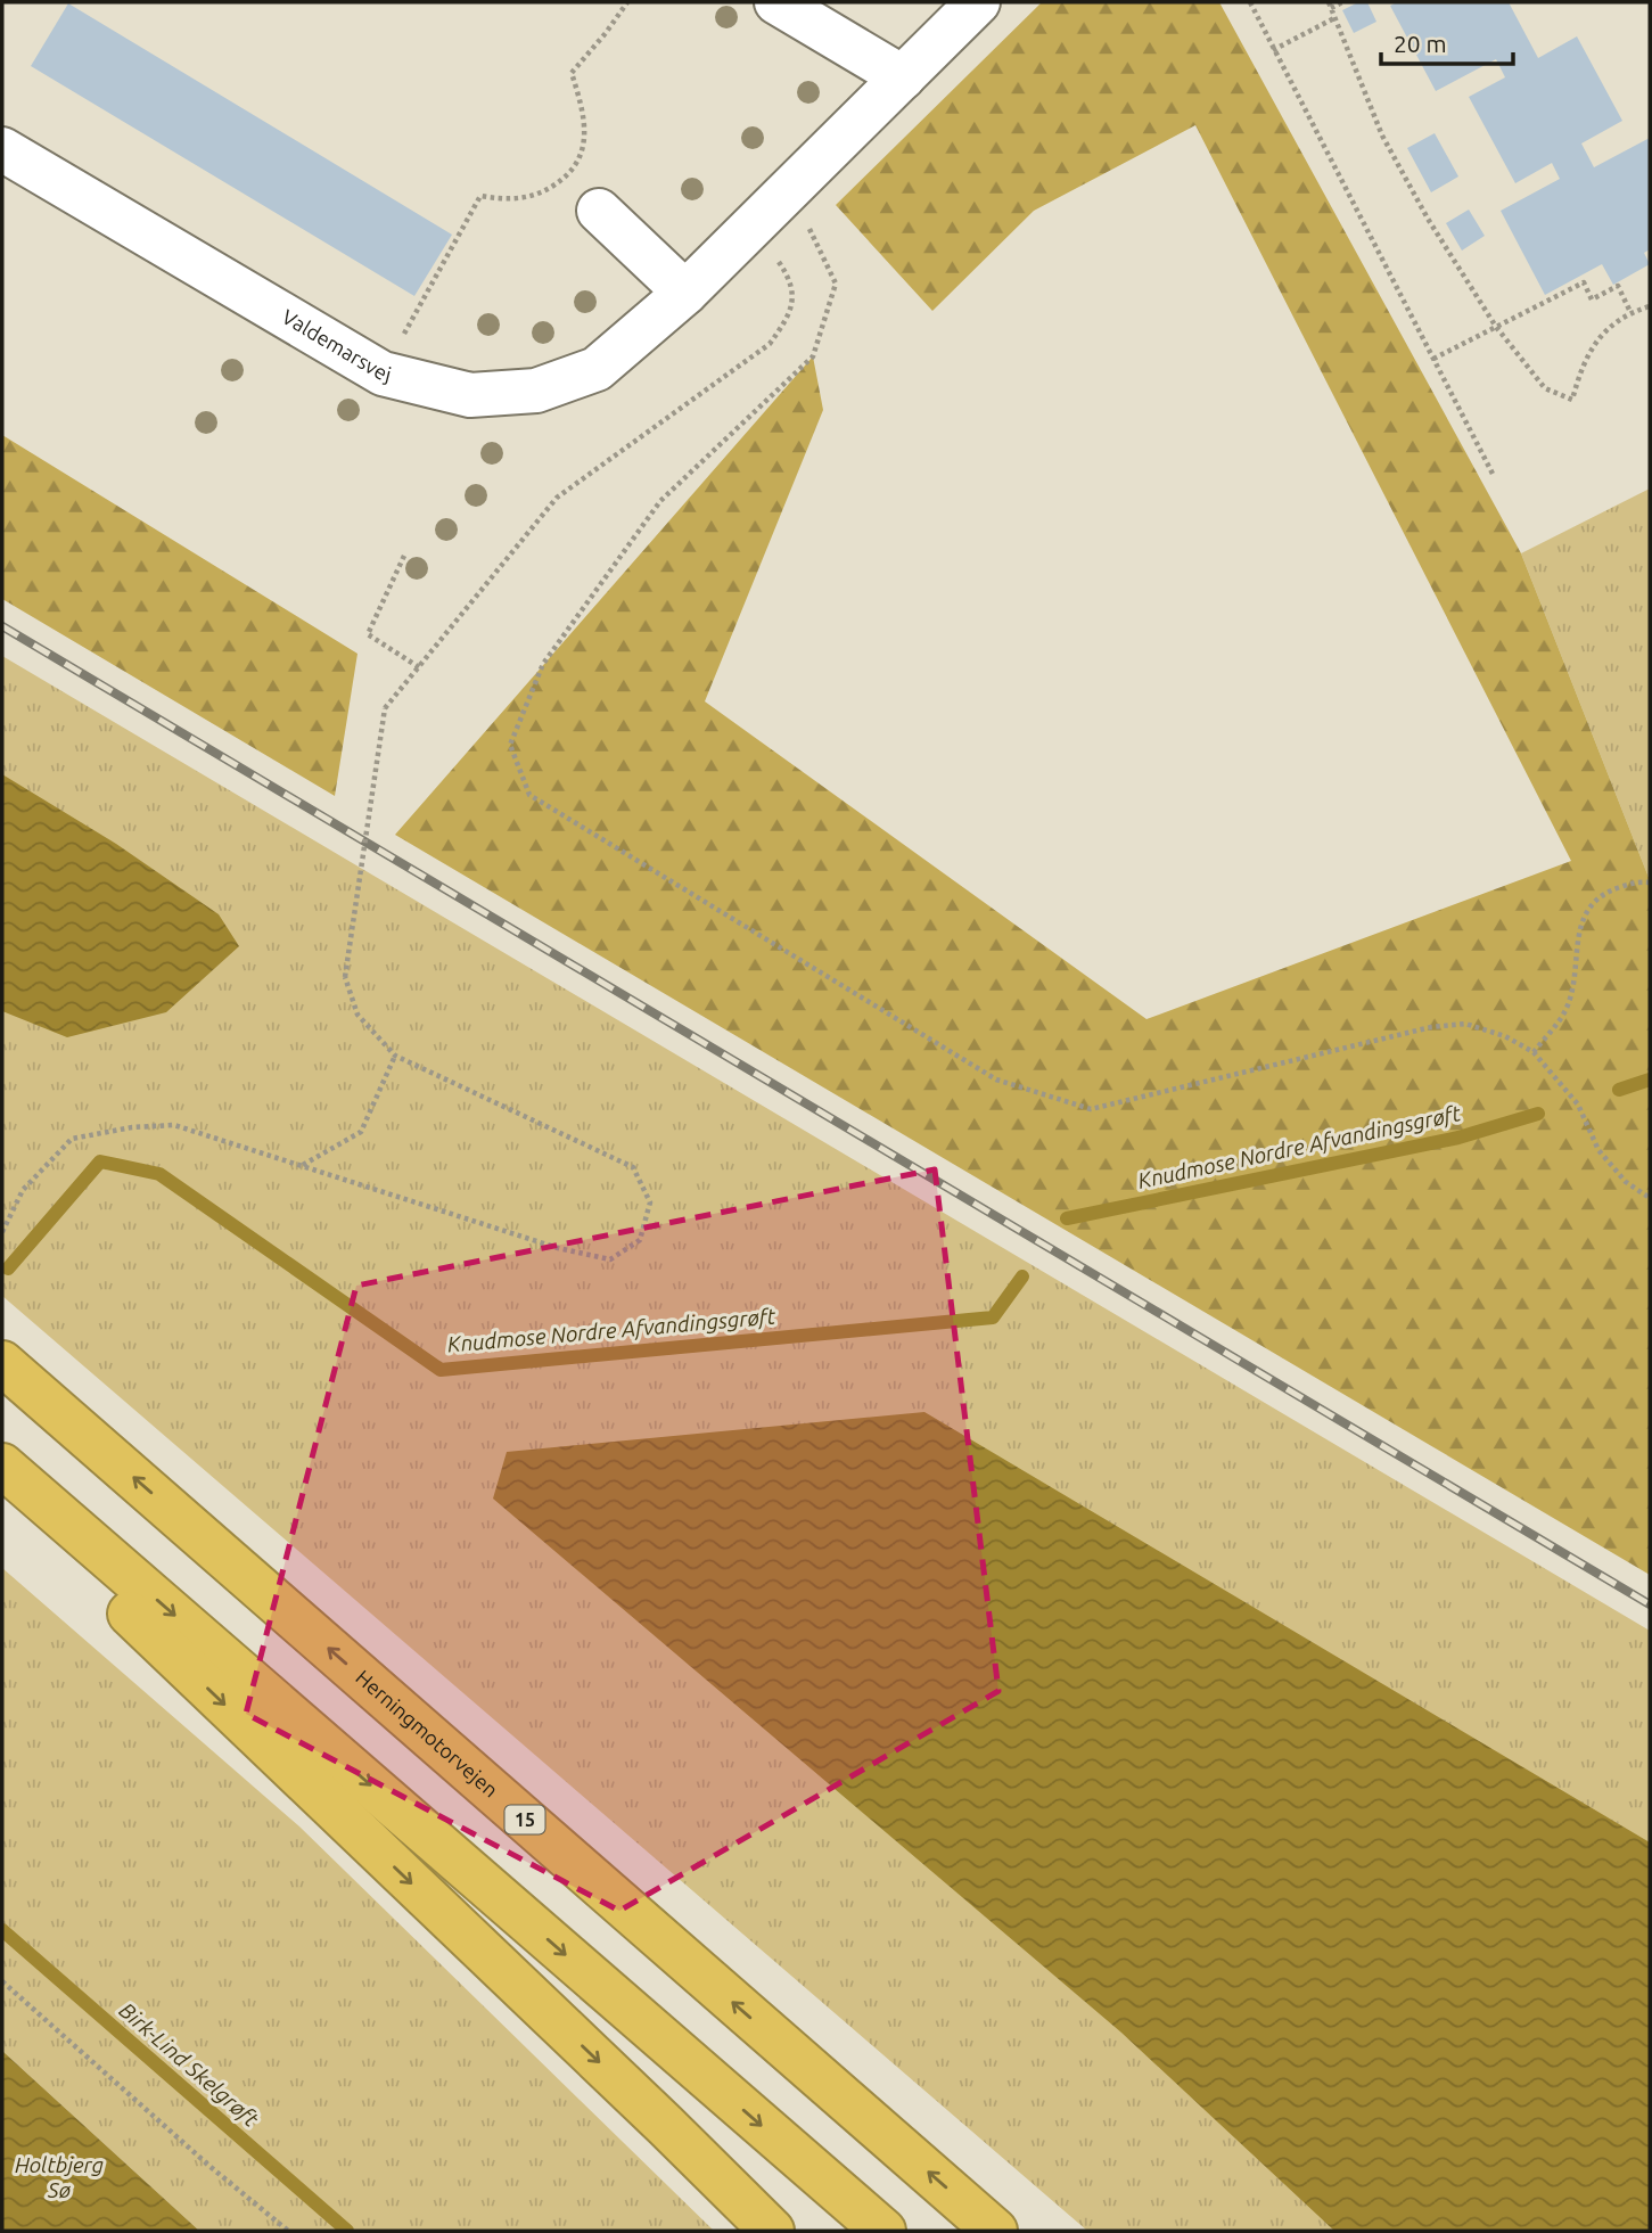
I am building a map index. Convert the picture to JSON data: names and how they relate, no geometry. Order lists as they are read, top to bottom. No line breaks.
{"streets":{"highway":["Herningmotorvejen","15"],"street":["Valdemarsvej"]},"water":["Knudmose Nordre Afvandingsgrøft","Birk-Lind Skelgrøft","Holtbjerg Sø"],"scale_bar":"20 m"}
